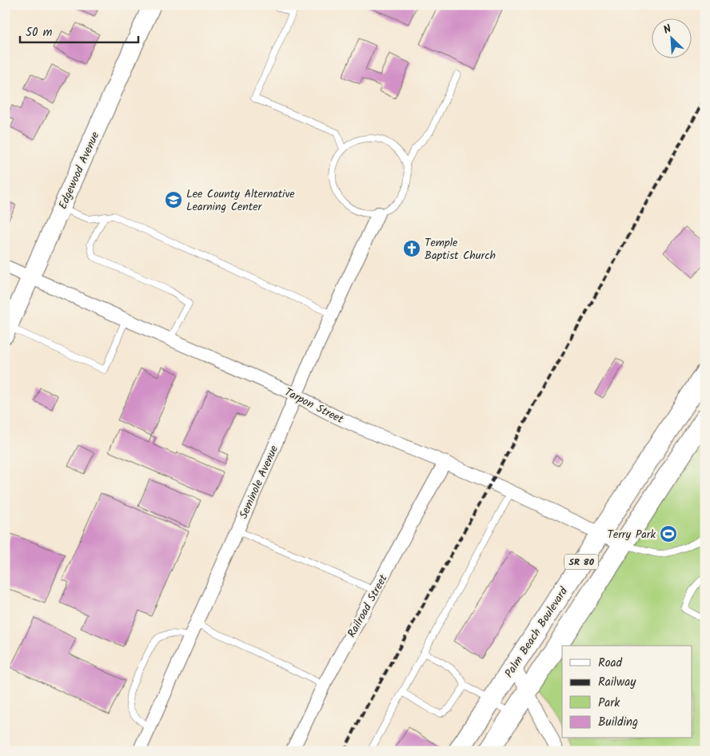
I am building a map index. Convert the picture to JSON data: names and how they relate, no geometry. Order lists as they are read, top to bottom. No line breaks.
{"streets":{"main road":["SR 80","Palm Beach Boulevard"],"street":["Edgewood Avenue","Tarpon Street","Seminole Avenue","Railroad Street"]},"crossings":[["Edgewood Avenue","Tarpon Street"],["Tarpon Street","Seminole Avenue"],["Tarpon Street","SR 80"],["Tarpon Street","Railroad Street"],["Tarpon Street","Palm Beach Boulevard"]],"places":{"school or university":["Lee County Alternative Learning Center"],"church":["Temple Baptist Church"],"sports":["Terry Park"]},"legend":["Road","Railway","Park","Building"],"scale_bar":"50 m","north":"top left"}
